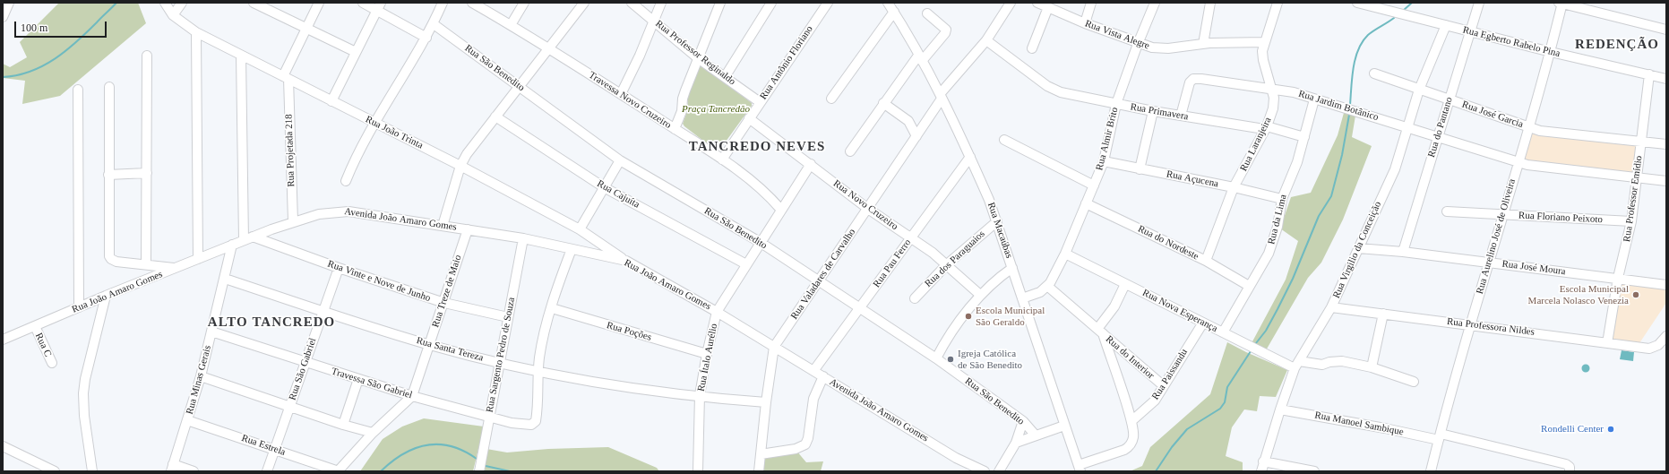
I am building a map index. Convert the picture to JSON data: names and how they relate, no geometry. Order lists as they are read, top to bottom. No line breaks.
{"streets":{"street":["Rua Vista Alegre","Rua Egberto Rabelo Pina","Rua Professor Reginaldo","Rua Antônio Floriano","Rua São Benedito","Travessa Novo Cruzeiro","Rua Jardim Botânico","Rua Primavera","Rua José Garcia","Rua do Pantano","Rua João Trinta","Rua Almir Brito","Rua Laranjeira","Rua Projetada 218","Rua Açucena","Rua Cajuíta","Rua Professor Emídio","Rua Novo Cruzeiro","Rua Floriano Peixoto","Avenida João Amaro Gomes","Rua da Lima","Rua Macaúbas","Rua Aurelino José de Oliveira","Rua do Nordeste","Rua Virgilio da Conceição","Rua dos Paraguaios","Rua Pau Ferro","Rua José Moura","Rua Valadares de Carvalho","Rua Vinte e Nove de Junho","Rua João Amaro Gomes","Rua Treze de Maio","Rua Nova Esperança","Rua Professora Nildes","Rua Poções","Rua C","Rua Santa Tereza","Rua Sargento Pedro de Souza","Rua Ítalo Aurélio","Rua do Interior","Rua São Gabriel","Rua Paissandu","Rua Minas Gerais","Travessa São Gabriel","Rua Manoel Sambique","Rua Estrela"]},"crossings":[["Rua Vista Alegre","Rua Almir Brito"],["Rua Vista Alegre","Rua Laranjeira"],["Rua Egberto Rabelo Pina","Rua do Pantano"],["Rua Egberto Rabelo Pina","Rua Professor Emídio"],["Rua Egberto Rabelo Pina","Rua Aurelino José de Oliveira"],["Rua Egberto Rabelo Pina","Rua Virgilio da Conceição"],["Rua Professor Reginaldo","Rua Antônio Floriano"],["Rua Antônio Floriano","Travessa Novo Cruzeiro"],["Rua Antônio Floriano","Rua Novo Cruzeiro"],["Rua São Benedito","Rua Pau Ferro"],["Rua São Benedito","Rua Valadares de Carvalho"],["Rua São Benedito","Rua Ítalo Aurélio"],["Travessa Novo Cruzeiro","Rua Ítalo Aurélio"],["Rua Jardim Botânico","Rua Primavera"],["Rua Jardim Botânico","Rua do Pantano"],["Rua Jardim Botânico","Rua Laranjeira"],["Rua Jardim Botânico","Rua Professor Emídio"],["Rua Jardim Botânico","Rua da Lima"],["Rua Jardim Botânico","Rua Aurelino José de Oliveira"],["Rua Jardim Botânico","Rua Virgilio da Conceição"],["Rua Primavera","Rua Almir Brito"],["Rua Primavera","Rua Laranjeira"],["Rua Primavera","Rua da Lima"],["Rua Primavera","Rua Valadares de Carvalho"],["Rua José Garcia","Rua do Pantano"],["Rua José Garcia","Rua Professor Emídio"],["Rua José Garcia","Rua Aurelino José de Oliveira"],["Rua José Garcia","Rua Virgilio da Conceição"],["Rua do Pantano","Rua José Moura"],["Rua João Trinta","Rua Projetada 218"],["Rua João Trinta","Rua João Amaro Gomes"],["Rua Almir Brito","Rua Açucena"],["Rua Almir Brito","Rua Macaúbas"],["Rua Almir Brito","Rua do Nordeste"],["Rua Almir Brito","Rua Nova Esperança"],["Rua Almir Brito","Rua do Interior"],["Rua Laranjeira","Rua Açucena"],["Rua Laranjeira","Rua do Nordeste"],["Rua Projetada 218","Avenida João Amaro Gomes"],["Rua Açucena","Rua da Lima"],["Rua Cajuíta","Rua Ítalo Aurélio"],["Rua Professor Emídio","Rua Floriano Peixoto"],["Rua Professor Emídio","Rua José Moura"],["Rua Professor Emídio","Rua Professora Nildes"],["Rua Novo Cruzeiro","Rua dos Paraguaios"],["Rua Novo Cruzeiro","Rua Pau Ferro"],["Rua Novo Cruzeiro","Rua Valadares de Carvalho"],["Rua Novo Cruzeiro","Rua Ítalo Aurélio"],["Rua Floriano Peixoto","Rua Aurelino José de Oliveira"],["Avenida João Amaro Gomes","Rua Pau Ferro"],["Avenida João Amaro Gomes","Rua Valadares de Carvalho"],["Avenida João Amaro Gomes","Rua Vinte e Nove de Junho"],["Avenida João Amaro Gomes","Rua João Amaro Gomes"],["Avenida João Amaro Gomes","Rua Treze de Maio"],["Avenida João Amaro Gomes","Rua Minas Gerais"],["Rua da Lima","Rua do Nordeste"],["Rua da Lima","Rua Nova Esperança"],["Rua Macaúbas","Rua dos Paraguaios"],["Rua Macaúbas","Rua Pau Ferro"],["Rua Macaúbas","Rua Valadares de Carvalho"],["Rua Aurelino José de Oliveira","Rua José Moura"],["Rua Aurelino José de Oliveira","Rua Professora Nildes"],["Rua Aurelino José de Oliveira","Rua Manoel Sambique"],["Rua Virgilio da Conceição","Rua José Moura"],["Rua Virgilio da Conceição","Rua Nova Esperança"],["Rua Virgilio da Conceição","Rua Professora Nildes"],["Rua Virgilio da Conceição","Rua Manoel Sambique"],["Rua Valadares de Carvalho","Rua João Amaro Gomes"],["Rua Valadares de Carvalho","Rua Santa Tereza"],["Rua Vinte e Nove de Junho","Rua Treze de Maio"],["Rua Vinte e Nove de Junho","Rua Sargento Pedro de Souza"],["Rua Vinte e Nove de Junho","Rua São Gabriel"],["Rua João Amaro Gomes","Rua Treze de Maio"],["Rua João Amaro Gomes","Rua C"],["Rua João Amaro Gomes","Rua Sargento Pedro de Souza"],["Rua João Amaro Gomes","Rua Ítalo Aurélio"],["Rua João Amaro Gomes","Rua Minas Gerais"],["Rua Treze de Maio","Rua Santa Tereza"],["Rua Treze de Maio","Travessa São Gabriel"],["Rua Treze de Maio","Rua Estrela"],["Rua Nova Esperança","Rua do Interior"],["Rua Nova Esperança","Rua Paissandu"],["Rua Poções","Rua Ítalo Aurélio"],["Rua Santa Tereza","Rua Sargento Pedro de Souza"],["Rua Santa Tereza","Rua Ítalo Aurélio"],["Rua Santa Tereza","Rua São Gabriel"],["Rua Santa Tereza","Rua Minas Gerais"],["Rua Santa Tereza","Travessa São Gabriel"],["Rua Sargento Pedro de Souza","Travessa São Gabriel"],["Rua do Interior","Rua Paissandu"],["Rua São Gabriel","Travessa São Gabriel"],["Rua São Gabriel","Rua Estrela"],["Rua Minas Gerais","Travessa São Gabriel"],["Rua Minas Gerais","Rua Estrela"]],"districts":["REDENÇÃO","TANCREDO NEVES","ALTO TANCREDO"],"parks":["Praça Tancredão"],"places":["Escola Municipal Marcela Nolasco Venezia","Escola Municipal São Geraldo","Igreja Católica de São Benedito","Rondelli Center"],"scale_bar":"100 m"}
